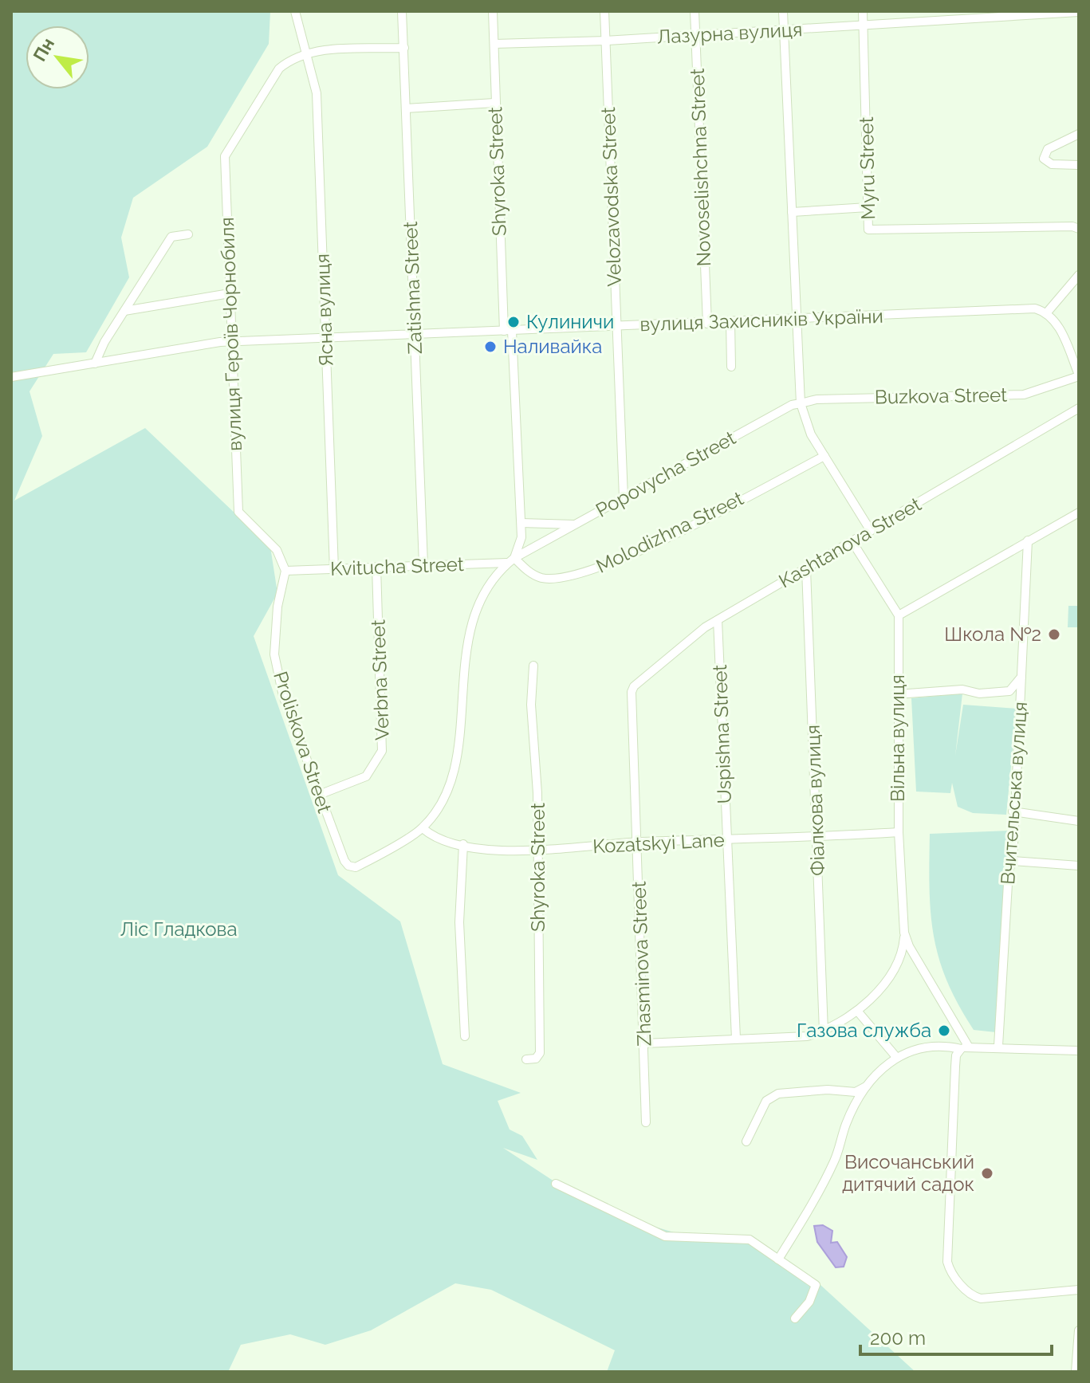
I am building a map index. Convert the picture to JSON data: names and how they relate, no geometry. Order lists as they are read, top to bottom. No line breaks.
{"streets":{"street":["Лазурна вулиця","Novoselishchna Street","Myru Street","Shyroka Street","Velozavodska Street","Zatishna Street","Ясна вулиця","вулиця Захисників України","вулиця Героїв Чорнобиля","Buzkova Street","Popovycha Street","Molodizhna Street","Kashtanova Street","Kvitucha Street","Verbna Street","Uspishna Street","Вільна вулиця","Proliskova Street","Вчительська вулиця","Фіалкова вулиця","Kozatskyi Lane","Zhasminova Street"]},"crossings":[["Лазурна вулиця","Novoselishchna Street"],["Лазурна вулиця","Myru Street"],["Лазурна вулиця","Shyroka Street"],["Лазурна вулиця","Velozavodska Street"],["Novoselishchna Street","вулиця Захисників України"],["Shyroka Street","вулиця Захисників України"],["Shyroka Street","Popovycha Street"],["Shyroka Street","Molodizhna Street"],["Shyroka Street","Kvitucha Street"],["Shyroka Street","Kozatskyi Lane"],["Velozavodska Street","вулиця Захисників України"],["Velozavodska Street","Popovycha Street"],["Zatishna Street","вулиця Захисників України"],["Zatishna Street","Kvitucha Street"],["Ясна вулиця","вулиця Захисників України"],["Ясна вулиця","вулиця Героїв Чорнобиля"],["Ясна вулиця","Kvitucha Street"],["вулиця Захисників України","вулиця Героїв Чорнобиля"],["вулиця Героїв Чорнобиля","Kvitucha Street"],["вулиця Героїв Чорнобиля","Proliskova Street"],["Buzkova Street","Popovycha Street"],["Popovycha Street","Molodizhna Street"],["Popovycha Street","Kvitucha Street"],["Popovycha Street","Proliskova Street"],["Popovycha Street","Kozatskyi Lane"],["Molodizhna Street","Kvitucha Street"],["Kashtanova Street","Uspishna Street"],["Kashtanova Street","Фіалкова вулиця"],["Kashtanova Street","Zhasminova Street"],["Kvitucha Street","Verbna Street"],["Kvitucha Street","Proliskova Street"],["Verbna Street","Proliskova Street"],["Uspishna Street","Kozatskyi Lane"],["Вільна вулиця","Kozatskyi Lane"],["Фіалкова вулиця","Kozatskyi Lane"],["Kozatskyi Lane","Zhasminova Street"]],"parks":["Ліс Гладкова"],"places":["Кулиничи","Наливайка","Школа №2","Газова служба","Височанський дитячий садок"],"scale_bar":"200 m","north":"top left"}
